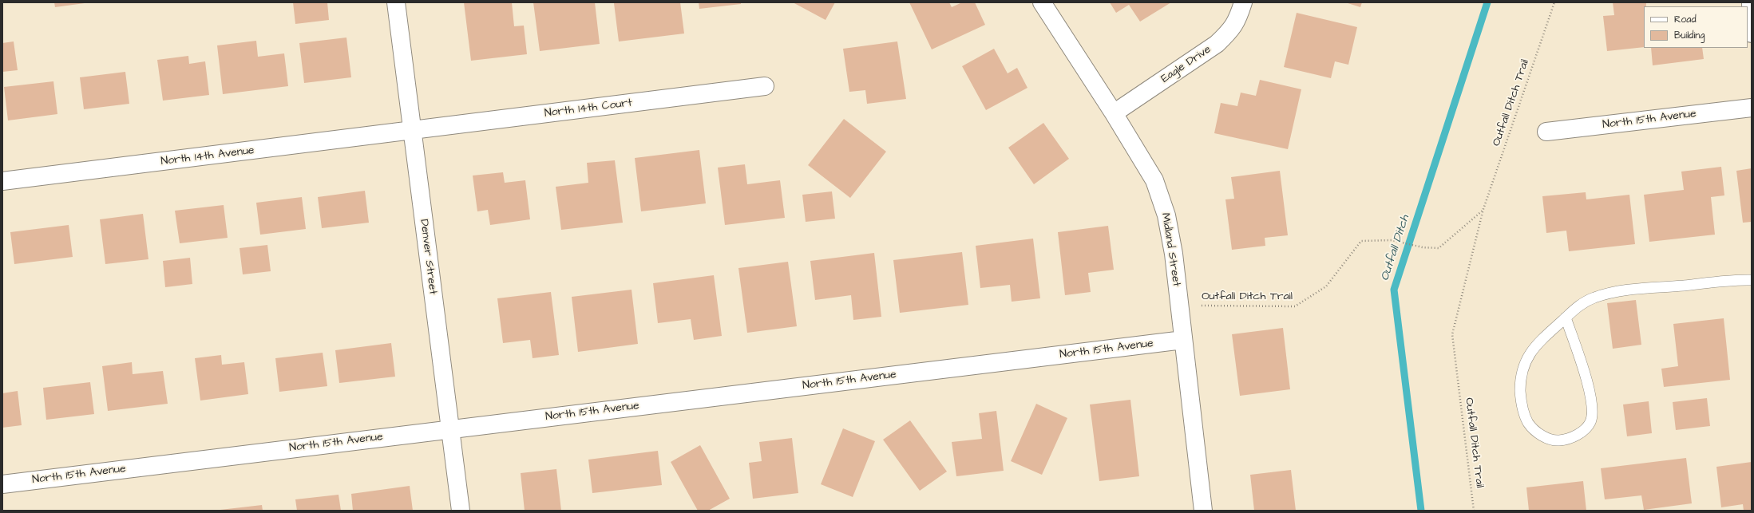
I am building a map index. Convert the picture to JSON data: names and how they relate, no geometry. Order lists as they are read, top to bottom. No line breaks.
{"streets":{"street":["Eagle Drive","North 14th Court","North 15th Avenue","North 14th Avenue","Midland Street","Denver Street"],"path":["Outfall Ditch Trail"]},"crossings":[["Eagle Drive","Midland Street"],["Outfall Ditch Trail","Midland Street"],["North 14th Court","North 14th Avenue"],["North 14th Court","Denver Street"],["North 15th Avenue","Midland Street"],["North 15th Avenue","Denver Street"],["North 14th Avenue","Denver Street"]],"water":["Outfall Ditch"],"legend":["Road","Building"]}
